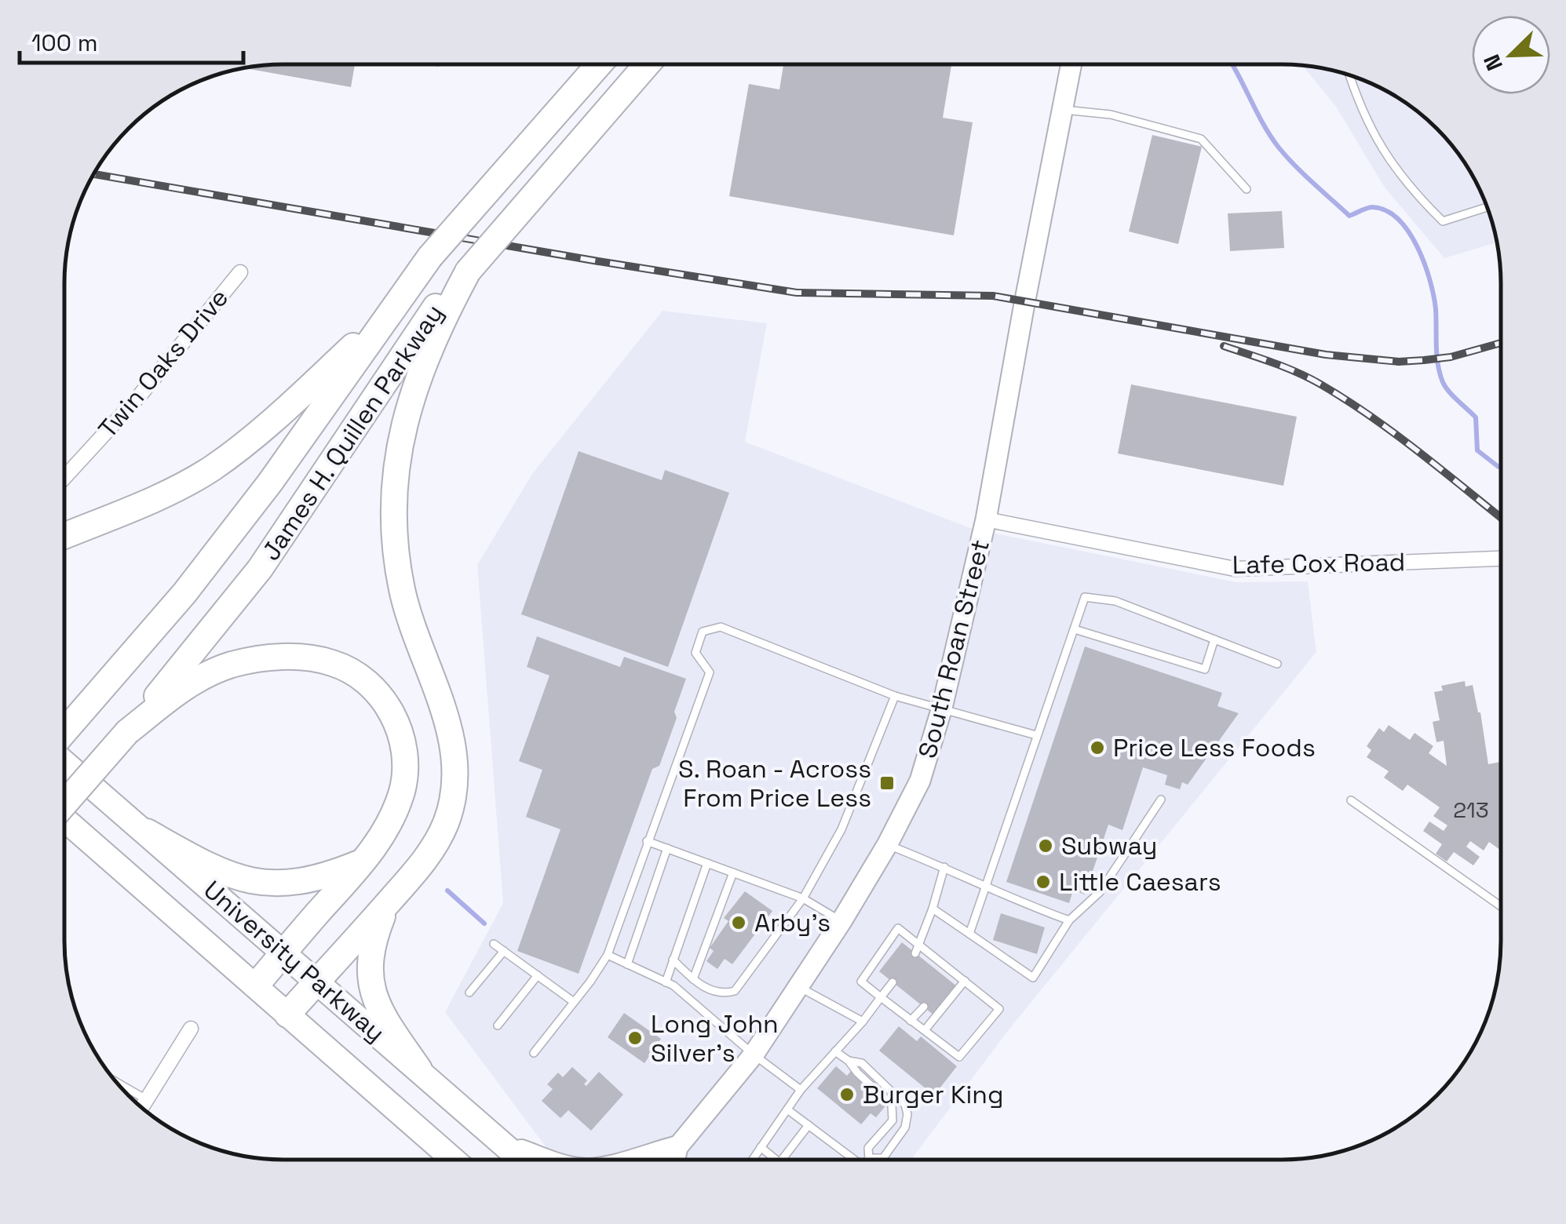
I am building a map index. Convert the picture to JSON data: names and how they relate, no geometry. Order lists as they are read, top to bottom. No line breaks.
{"streets":{"highway":["James H. Quillen Parkway","University Parkway"],"main road":["South Roan Street"],"street":["Twin Oaks Drive","Lafe Cox Road"]},"crossings":[["Lafe Cox Road","South Roan Street"]],"places":{"other":["Price Less Foods","Subway","Little Caesars","Arby's","Long John Silver's","Burger King"],"transit":["S. Roan - Across From Price Less"]},"house_numbers":["213"],"scale_bar":"100 m","north":"bottom left"}
